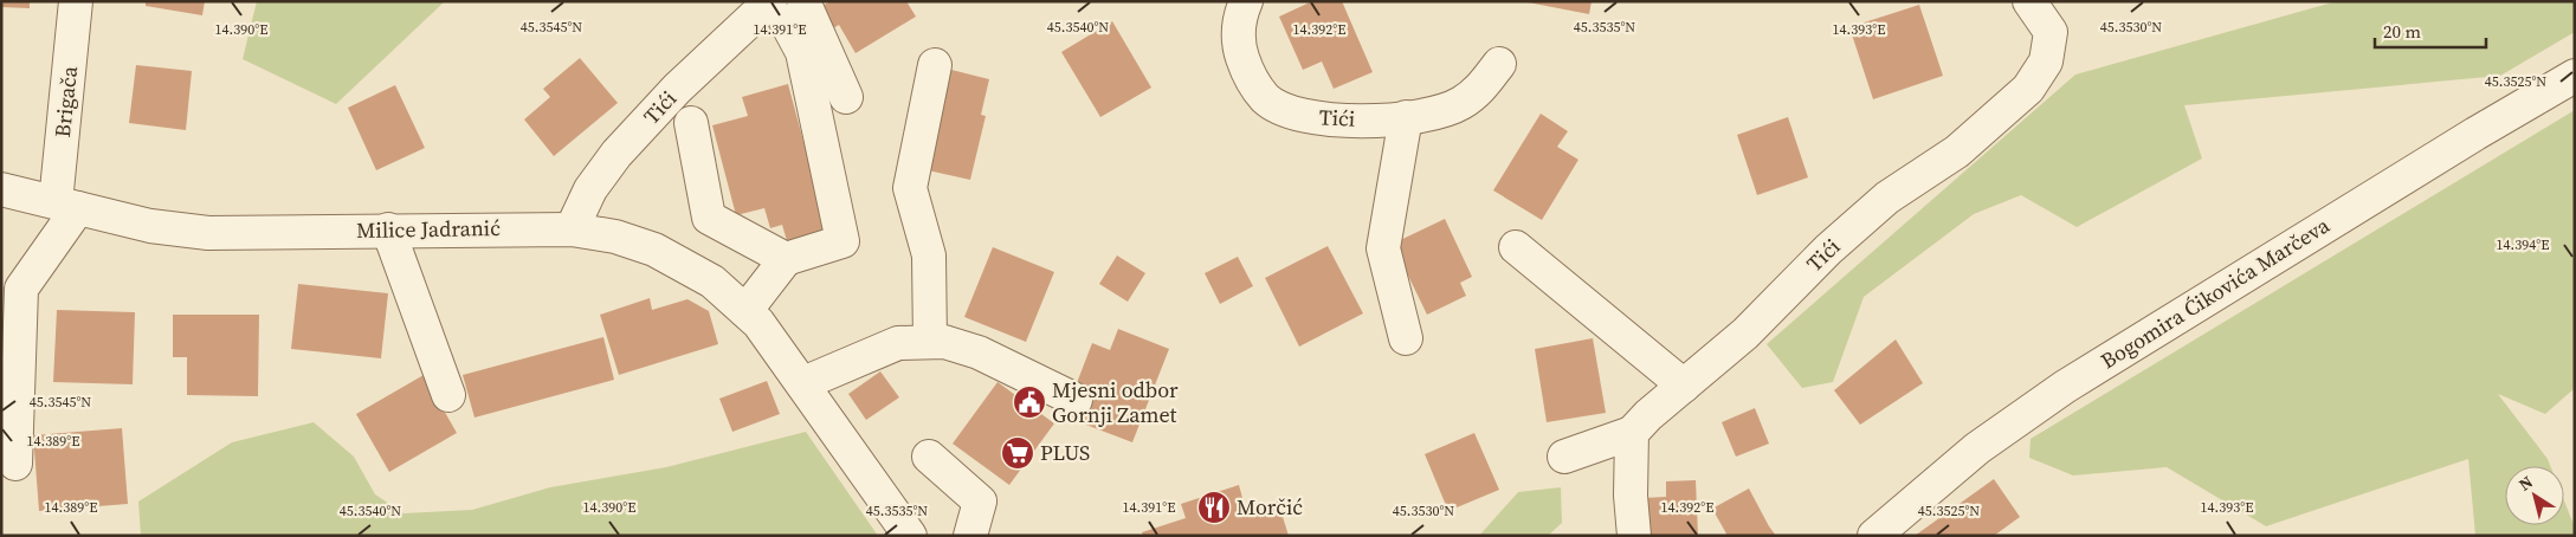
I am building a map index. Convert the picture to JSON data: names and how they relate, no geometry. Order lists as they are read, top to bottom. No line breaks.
{"streets":{"street":["Brigača","Tići","Milice Jadranić","Bogomira Ćikovića Marčeva"]},"crossings":[["Brigača","Milice Jadranić"],["Tići","Milice Jadranić"]],"places":{"public building":["Mjesni odbor Gornji Zamet"],"supermarket":["PLUS"],"restaurant":["Morčić"]},"scale_bar":"20 m","north":"top left","coordinates":["45.3545°N","45.3540°N","45.3535°N","45.3530°N","14.390°E","14.391°E","14.392°E","14.393°E","45.3525°N","14.394°E","14.389°E"]}
